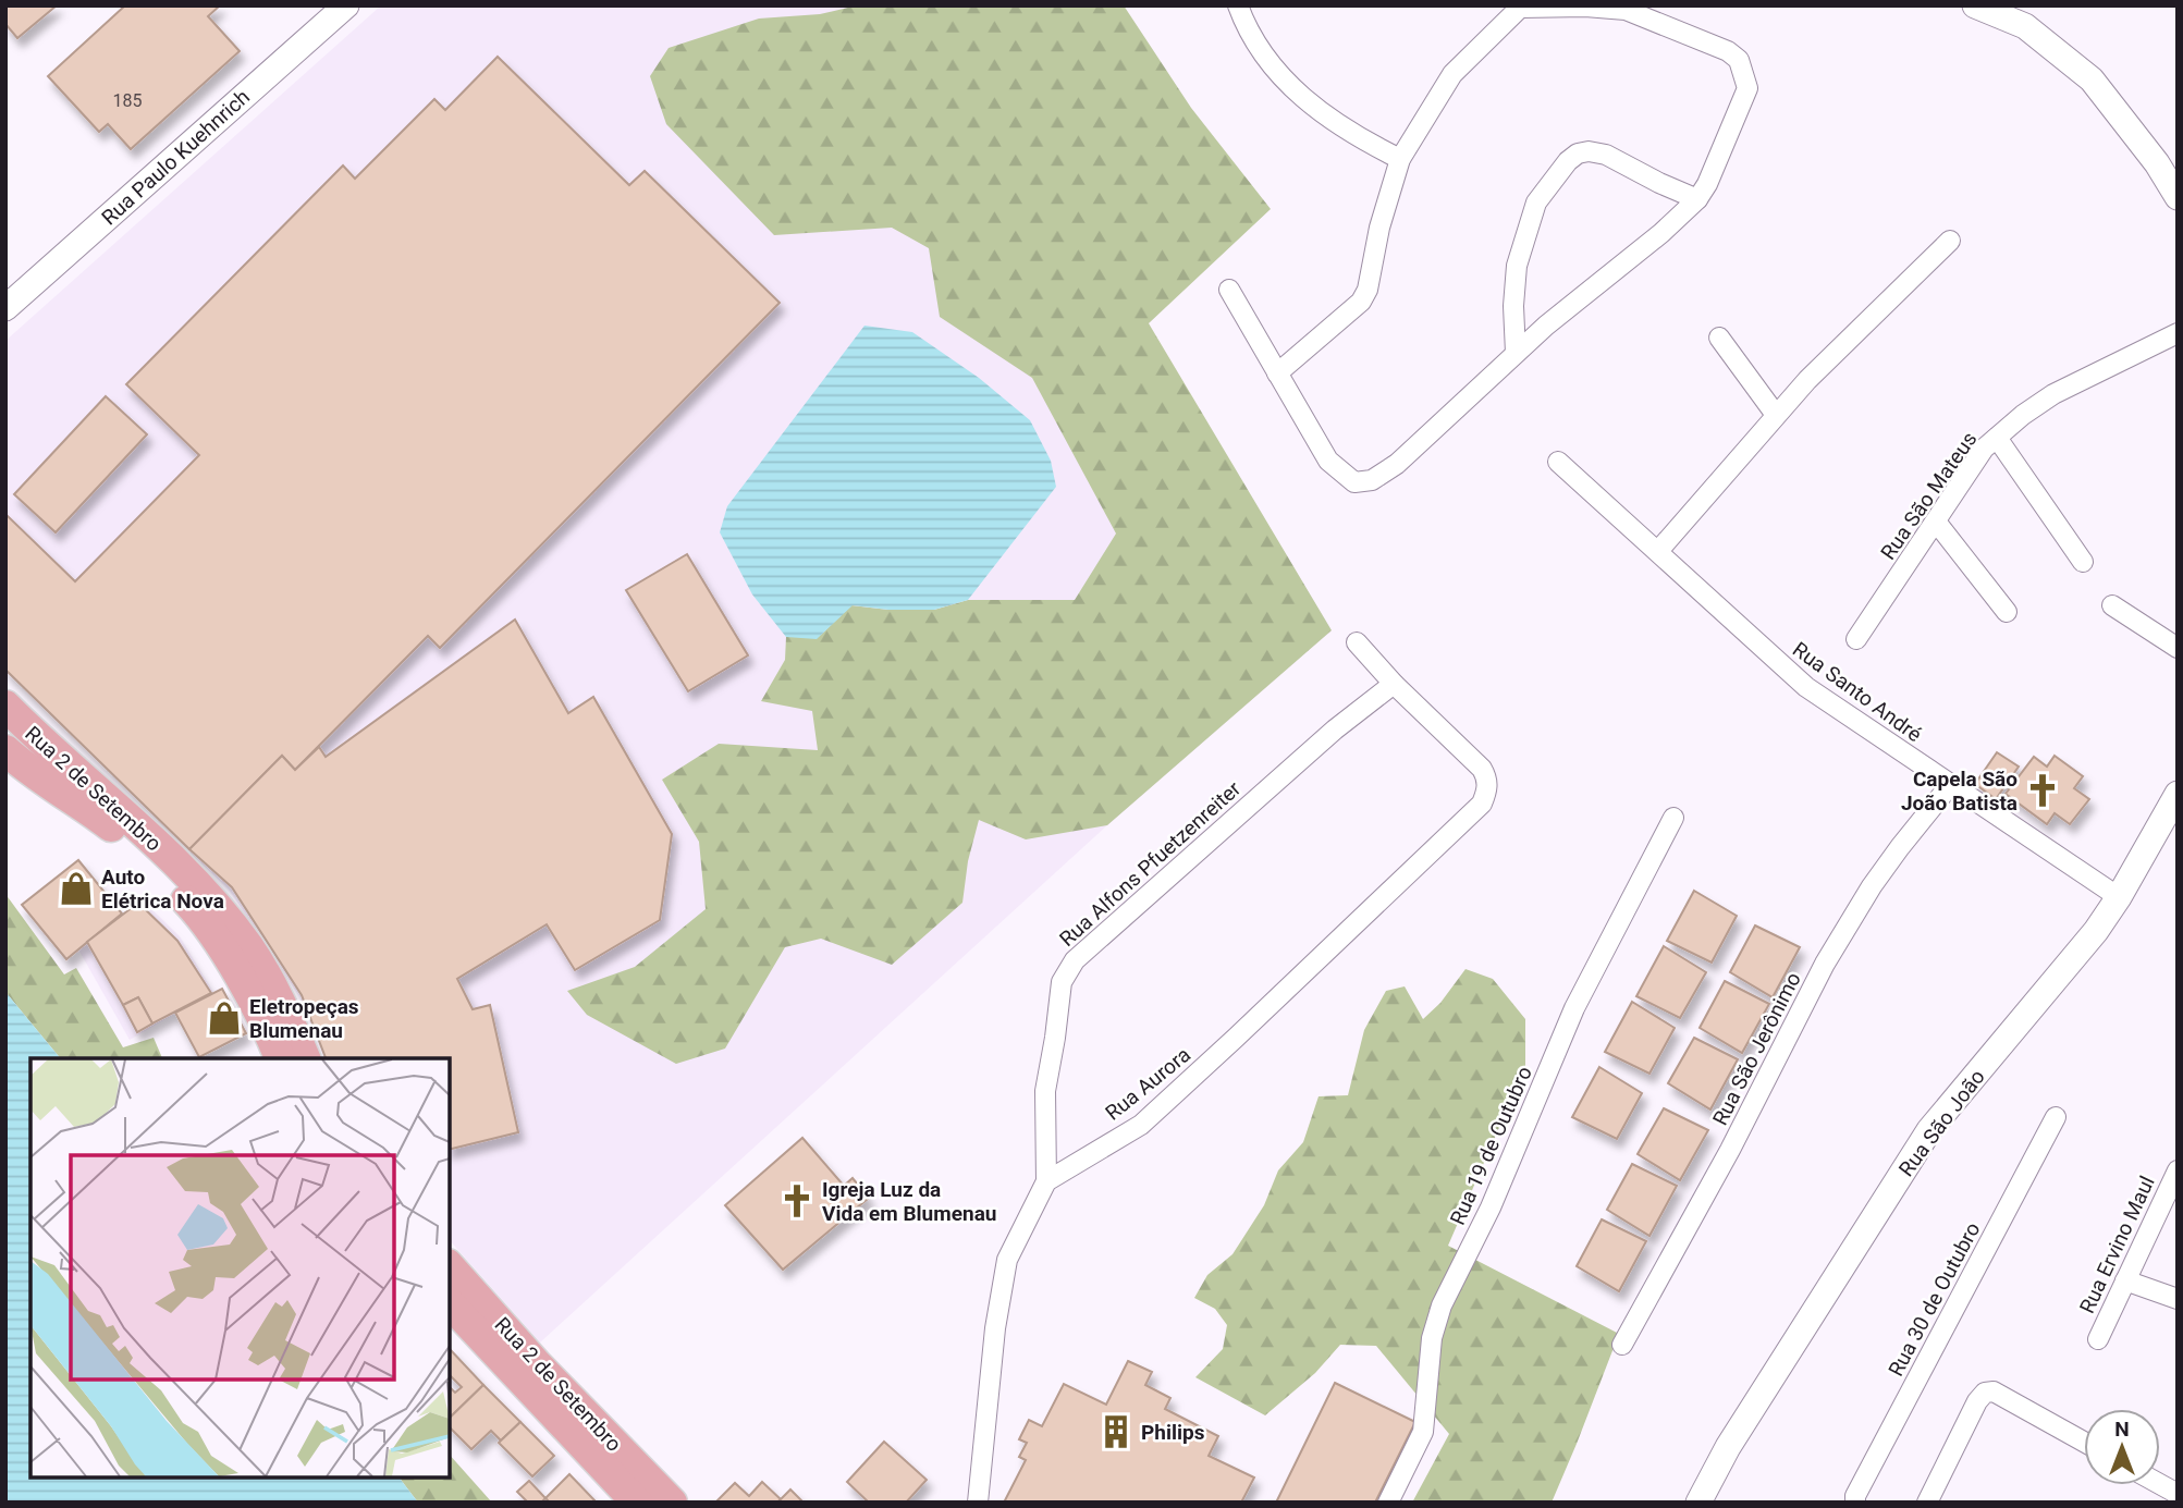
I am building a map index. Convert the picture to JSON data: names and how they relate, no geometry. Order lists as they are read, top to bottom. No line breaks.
{"streets":{"main road":["Rua 2 de Setembro"],"street":["Rua Paulo Kuehnrich","Rua São Mateus","Rua Santo André","Rua Alfons Pfuetzenreiter","Rua São Jerônimo","Rua Aurora","Rua São João","Rua 19 de Outubro","Rua Ervino Maul","Rua 30 de Outubro"]},"crossings":[["Rua Santo André","Rua São Jerônimo"],["Rua Santo André","Rua São João"],["Rua Alfons Pfuetzenreiter","Rua Aurora"]],"places":{"church":["Capela São João Batista","Igreja Luz da Vida em Blumenau"],"shop":["Auto Elétrica Nova","Eletropeças Blumenau"],"building":["Philips"]},"house_numbers":["185"],"north":"top"}
